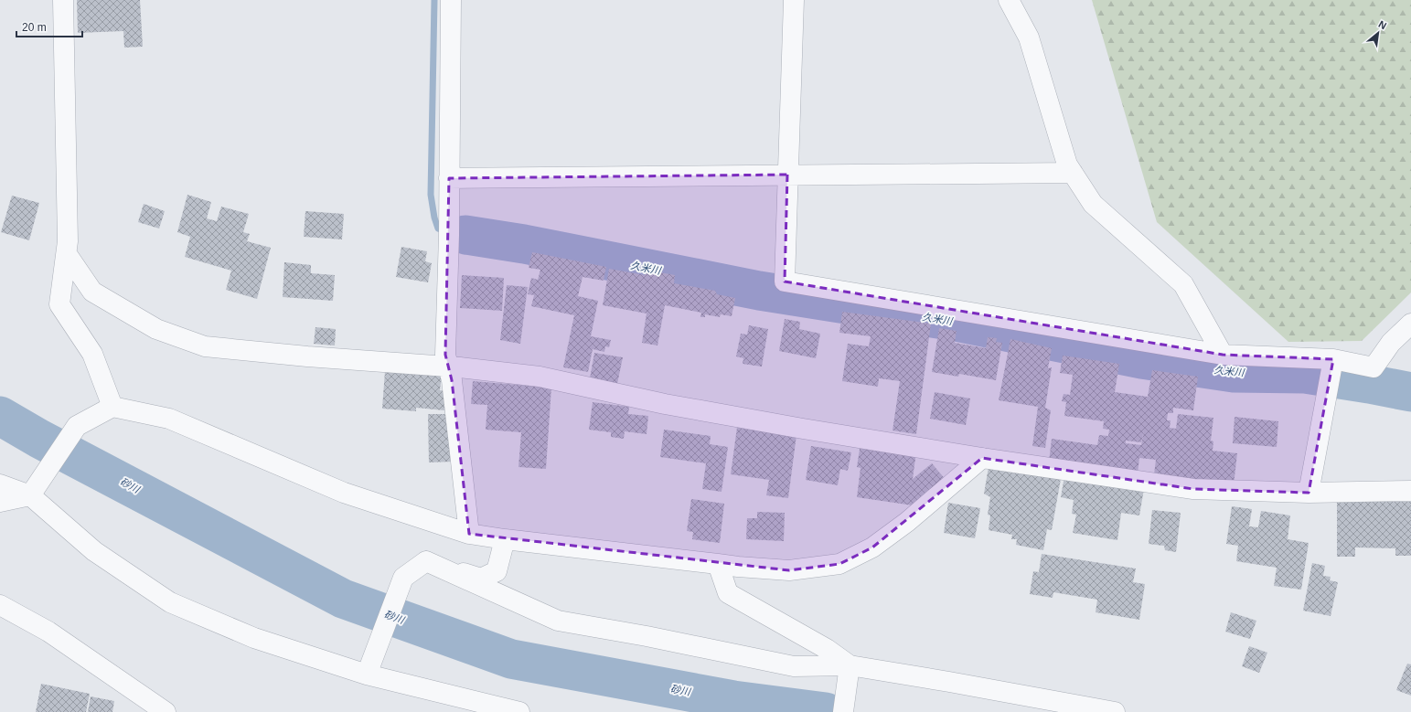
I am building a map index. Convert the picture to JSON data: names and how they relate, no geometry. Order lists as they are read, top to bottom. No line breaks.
{"water":["久米川","砂川"],"scale_bar":"20 m","north":"top right"}
